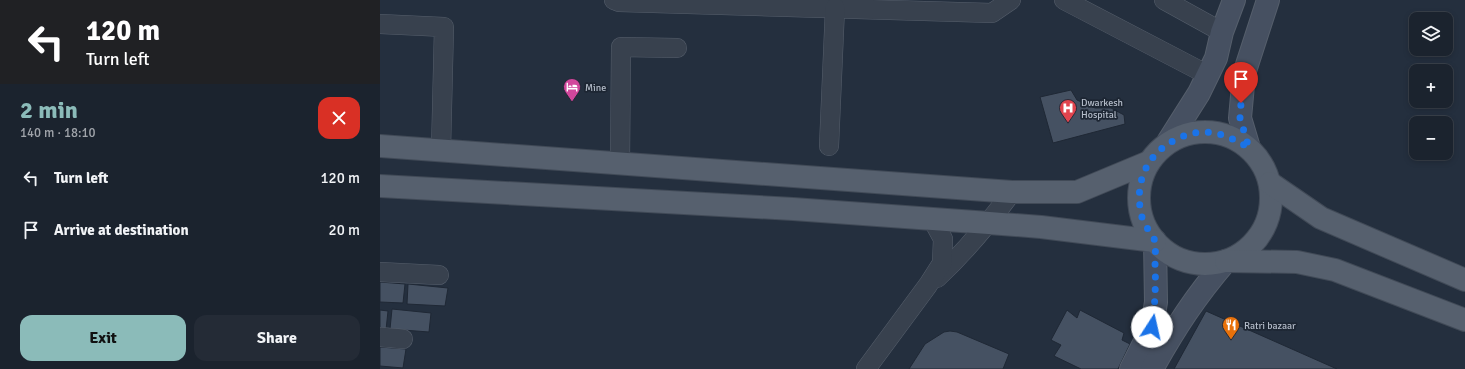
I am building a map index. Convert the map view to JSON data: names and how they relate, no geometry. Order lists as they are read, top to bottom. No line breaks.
{"places":{"hotel":["Mine"],"hospital":["Dwarkesh Hospital"],"restaurant":["Ratri bazaar"]},"page":{"turn":["120 m","Turn left"],"map_buttons":["+","−"],"heading":["2 min","140 m · 18:10"],"list":[{"name":"Turn left","value":"120 m"},{"name":"Arrive at destination","value":"20 m"}],"buttons":["Exit","Share"]}}
